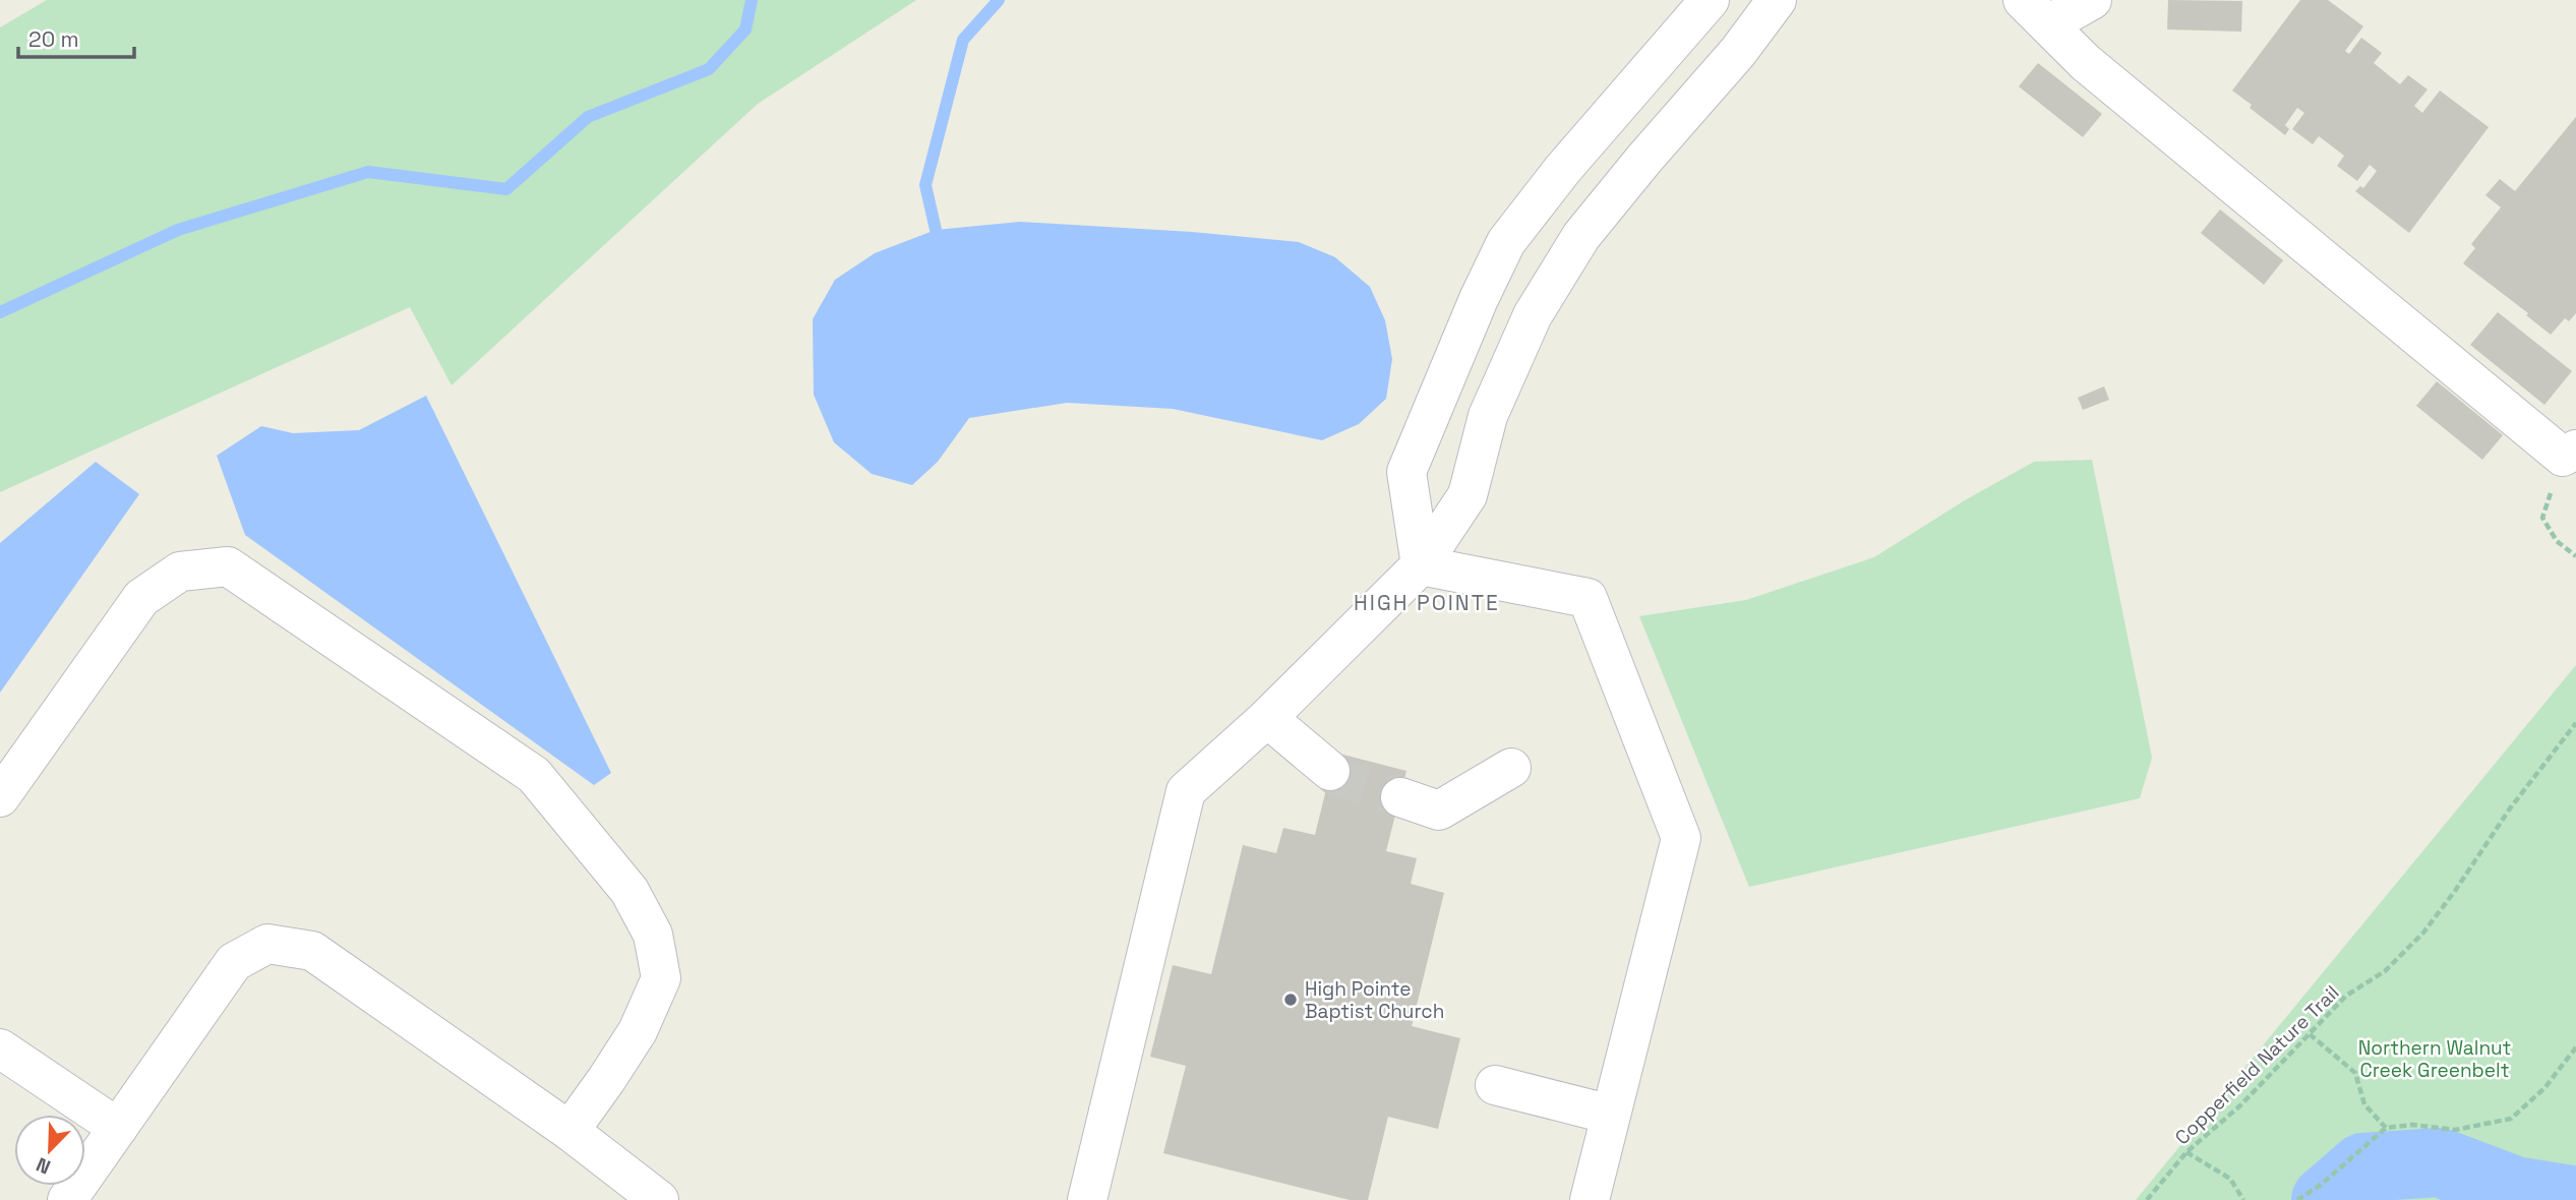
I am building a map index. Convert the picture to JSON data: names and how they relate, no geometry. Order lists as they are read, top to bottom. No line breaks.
{"streets":{"path":["Copperfield Nature Trail"]},"districts":["HIGH POINTE"],"parks":["Northern Walnut Creek Greenbelt"],"places":["High Pointe Baptist Church"],"scale_bar":"20 m","north":"bottom left"}
